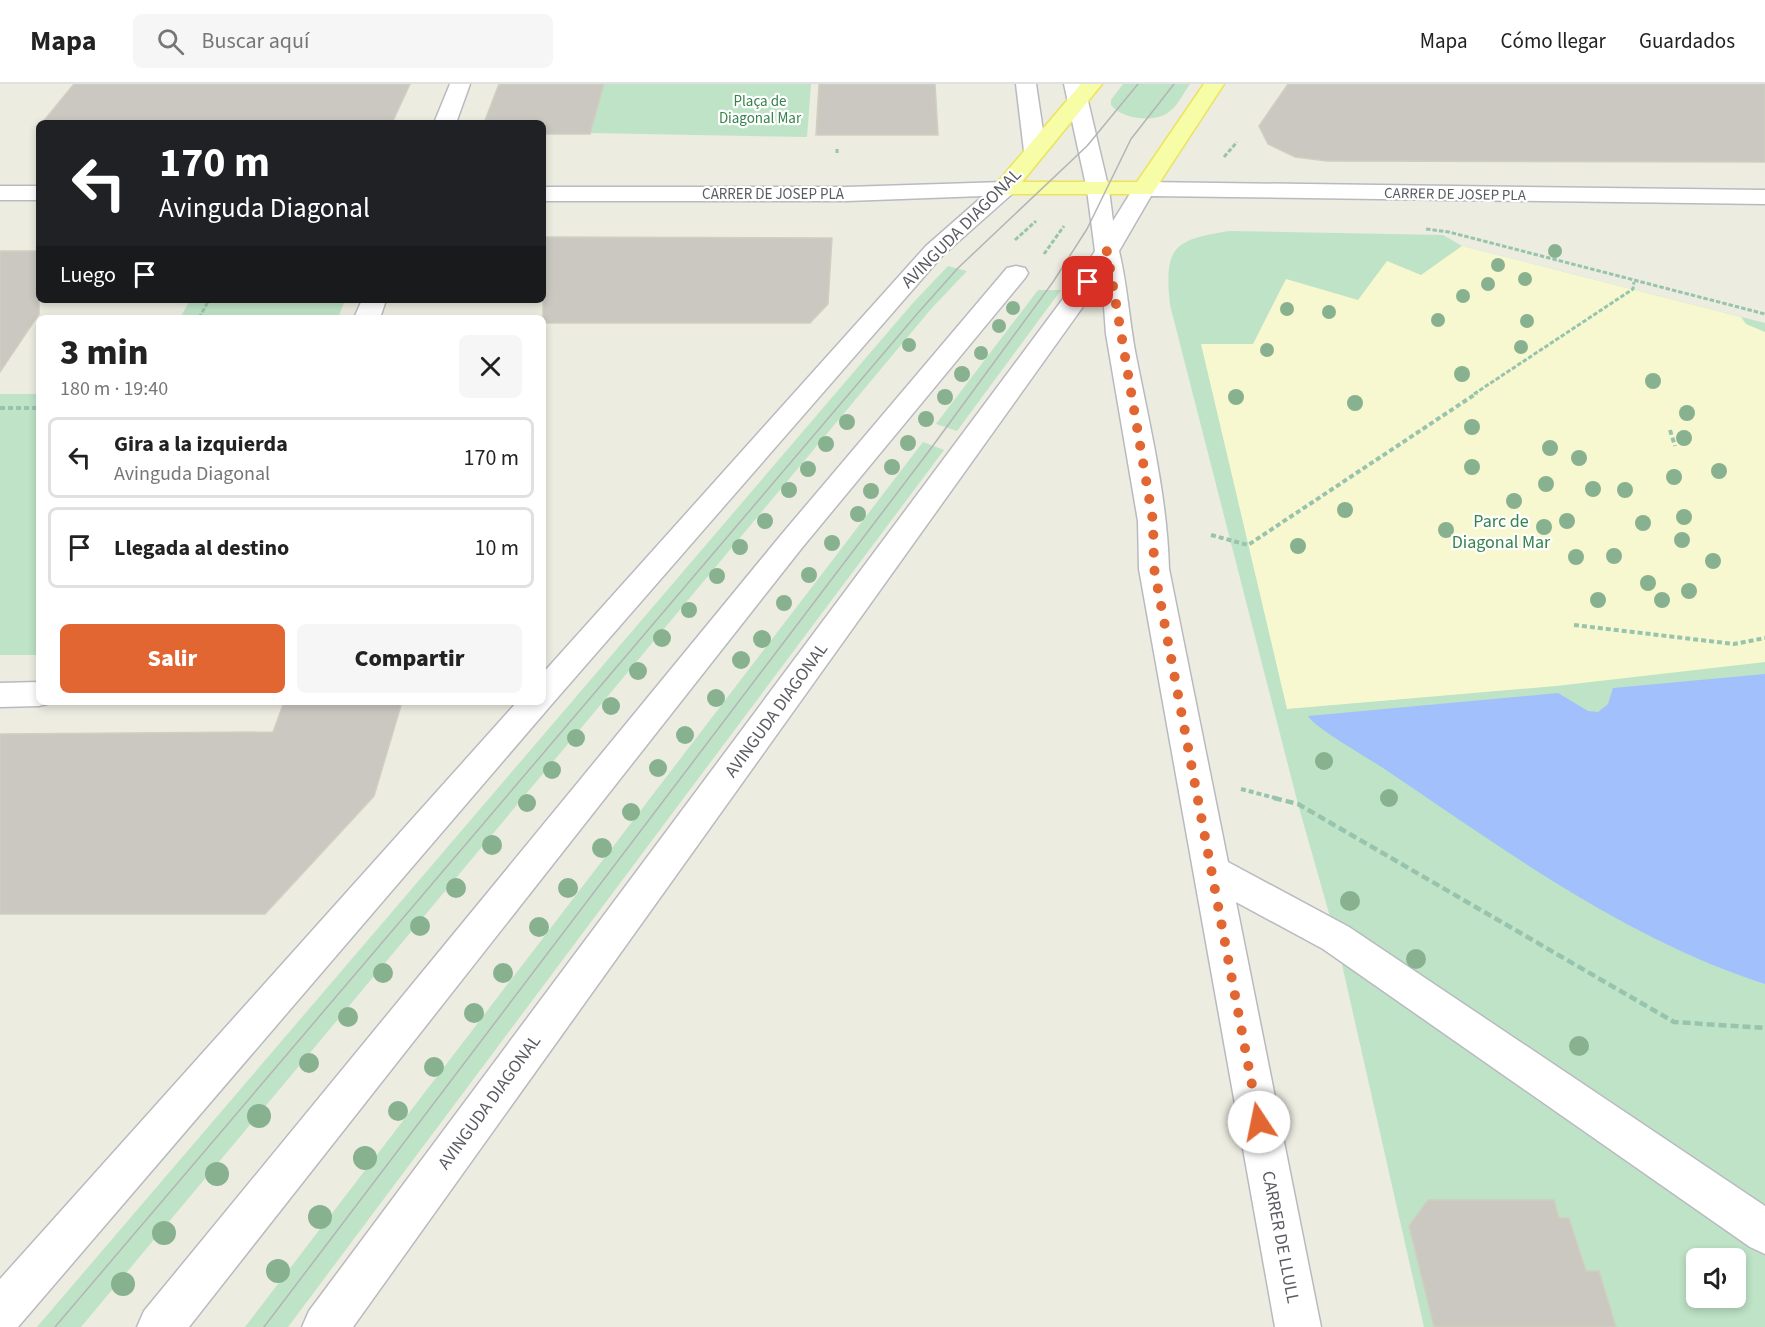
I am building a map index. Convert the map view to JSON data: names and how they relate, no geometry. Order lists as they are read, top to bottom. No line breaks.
{"streets":{"main road":["AVINGUDA DIAGONAL"],"street":["CARRER DE JOSEP PLA","CARRER DE LLULL"]},"crossings":[["CARRER DE JOSEP PLA","AVINGUDA DIAGONAL"],["AVINGUDA DIAGONAL","CARRER DE LLULL"]],"parks":["Plaça de Diagonal Mar","Parc de Diagonal Mar"],"page":{"header":"Mapa","search":"Buscar aquí","nav":["Mapa","Cómo llegar","Guardados"],"turn":["170 m","Avinguda Diagonal"],"then":"Luego","heading":["3 min","180 m · 19:40"],"list":[{"name":"Gira a la izquierda","note":"Avinguda Diagonal","value":"170 m"},{"name":"Llegada al destino","value":"10 m"}],"buttons":["Salir","Compartir"]}}
